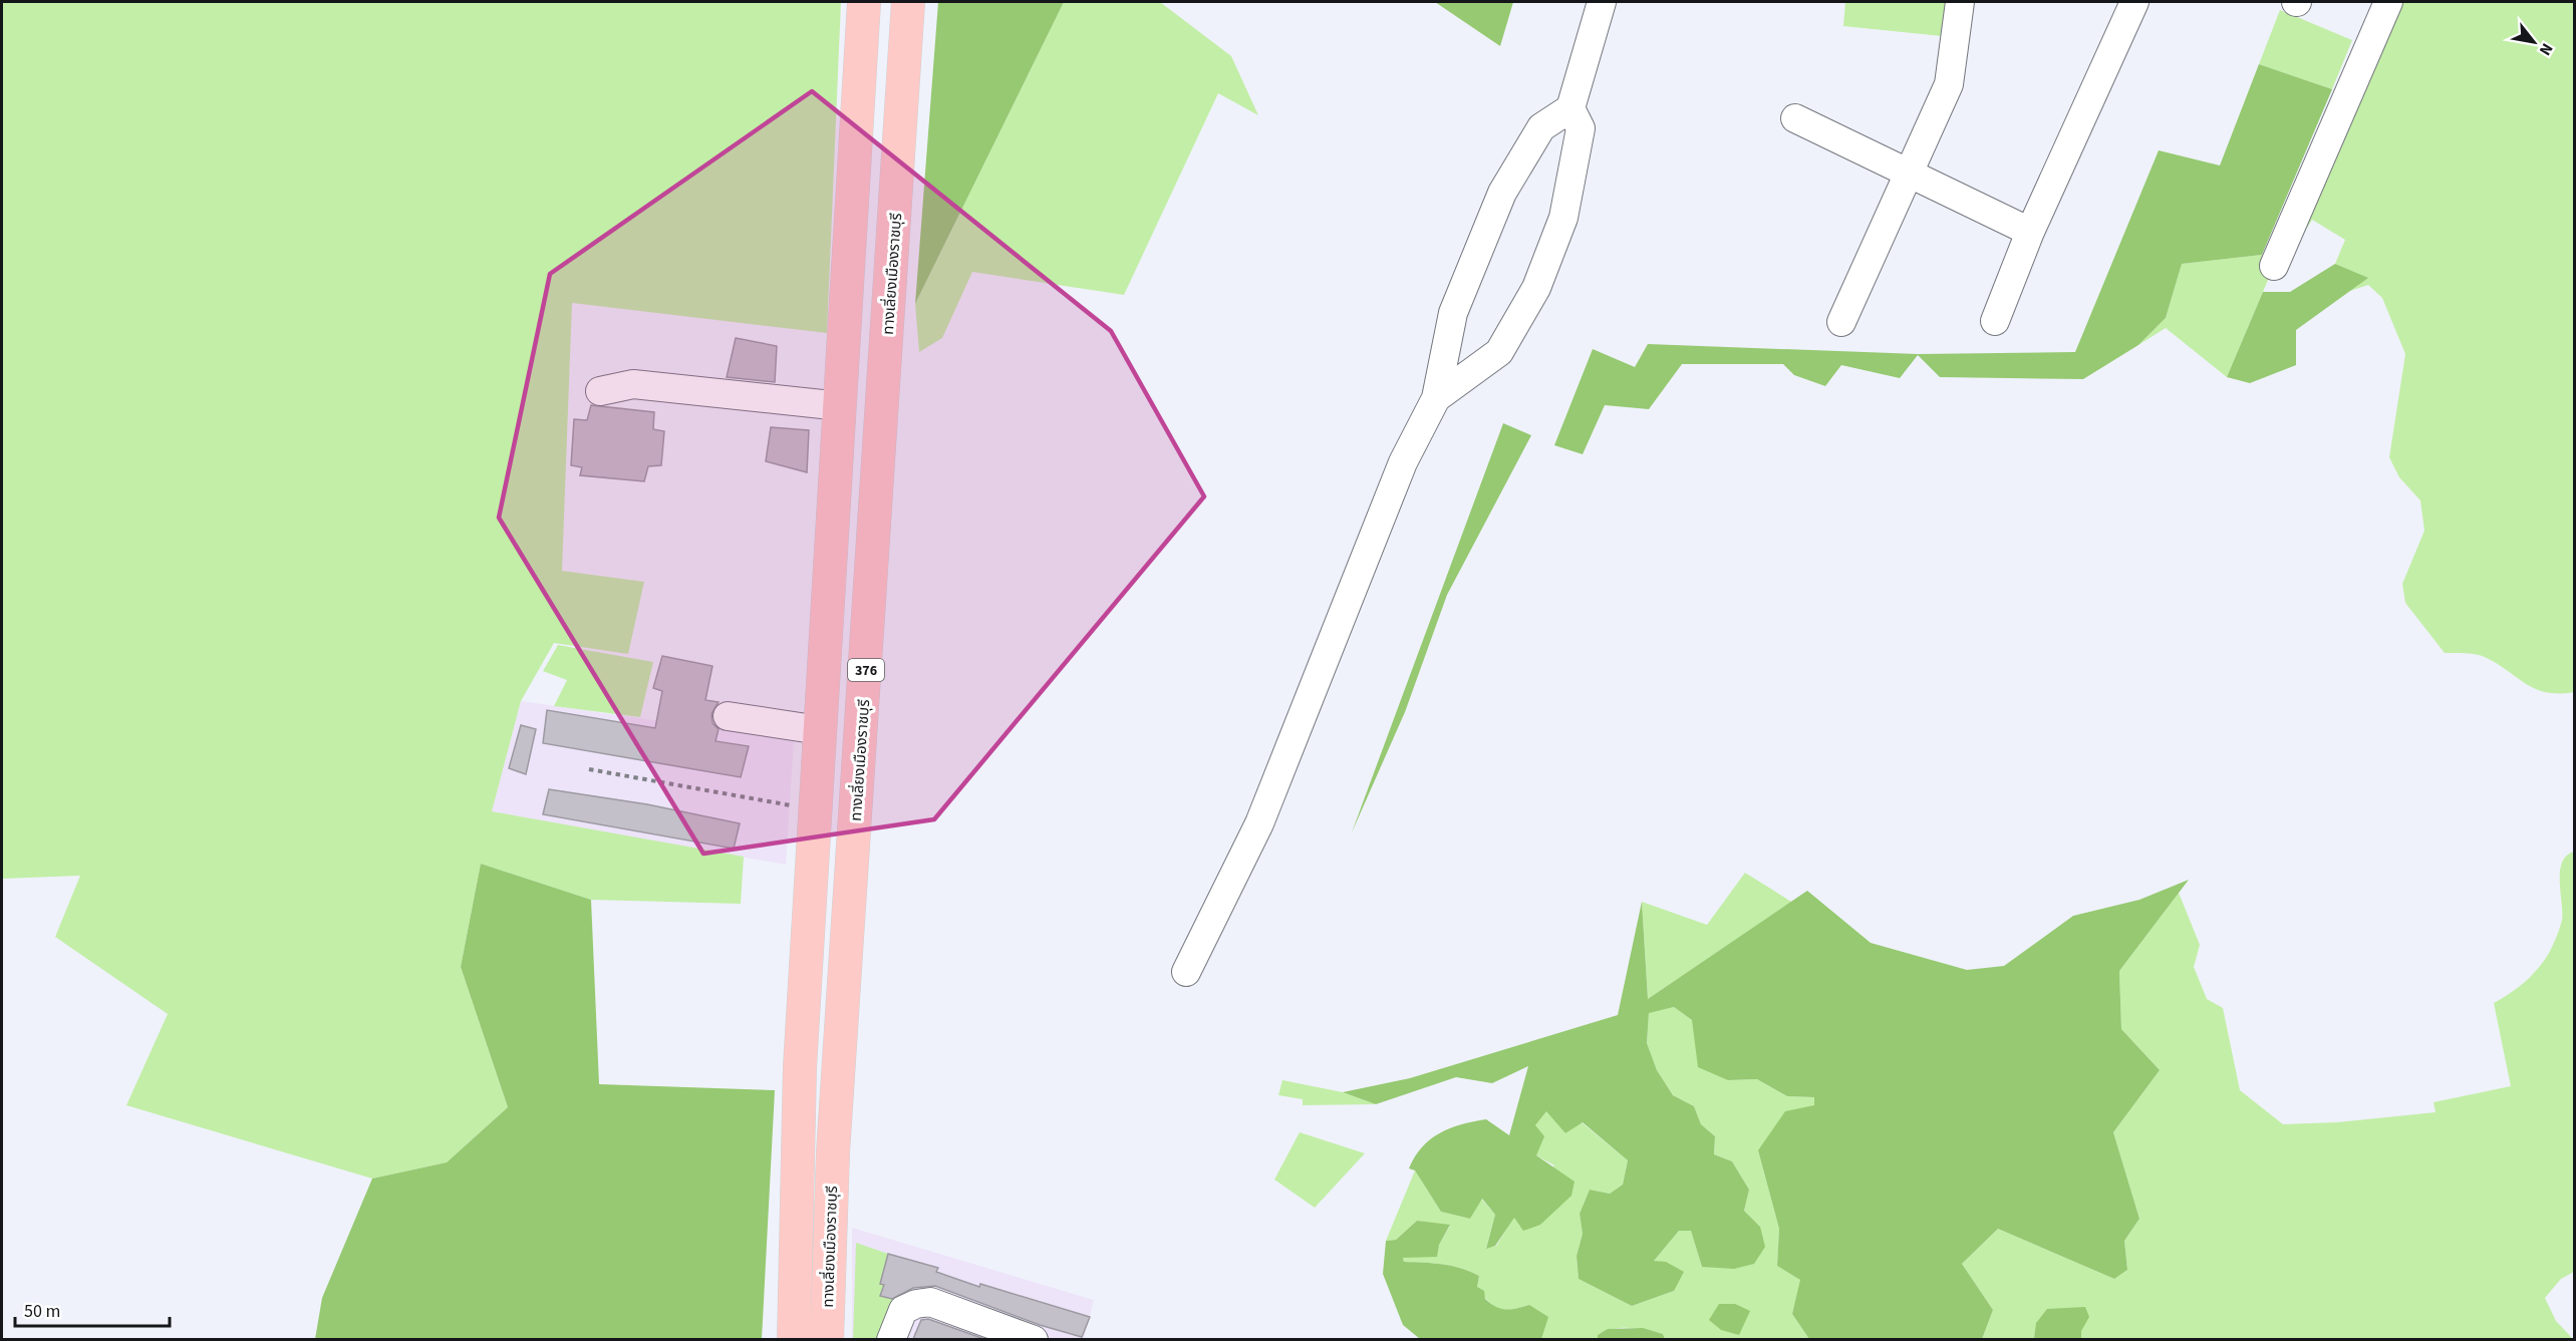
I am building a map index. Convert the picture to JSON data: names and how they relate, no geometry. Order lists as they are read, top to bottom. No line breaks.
{"streets":{"main road":["ทางเลี่ยงเมืองราชบุรี","376"]},"scale_bar":"50 m","north":"bottom right"}
